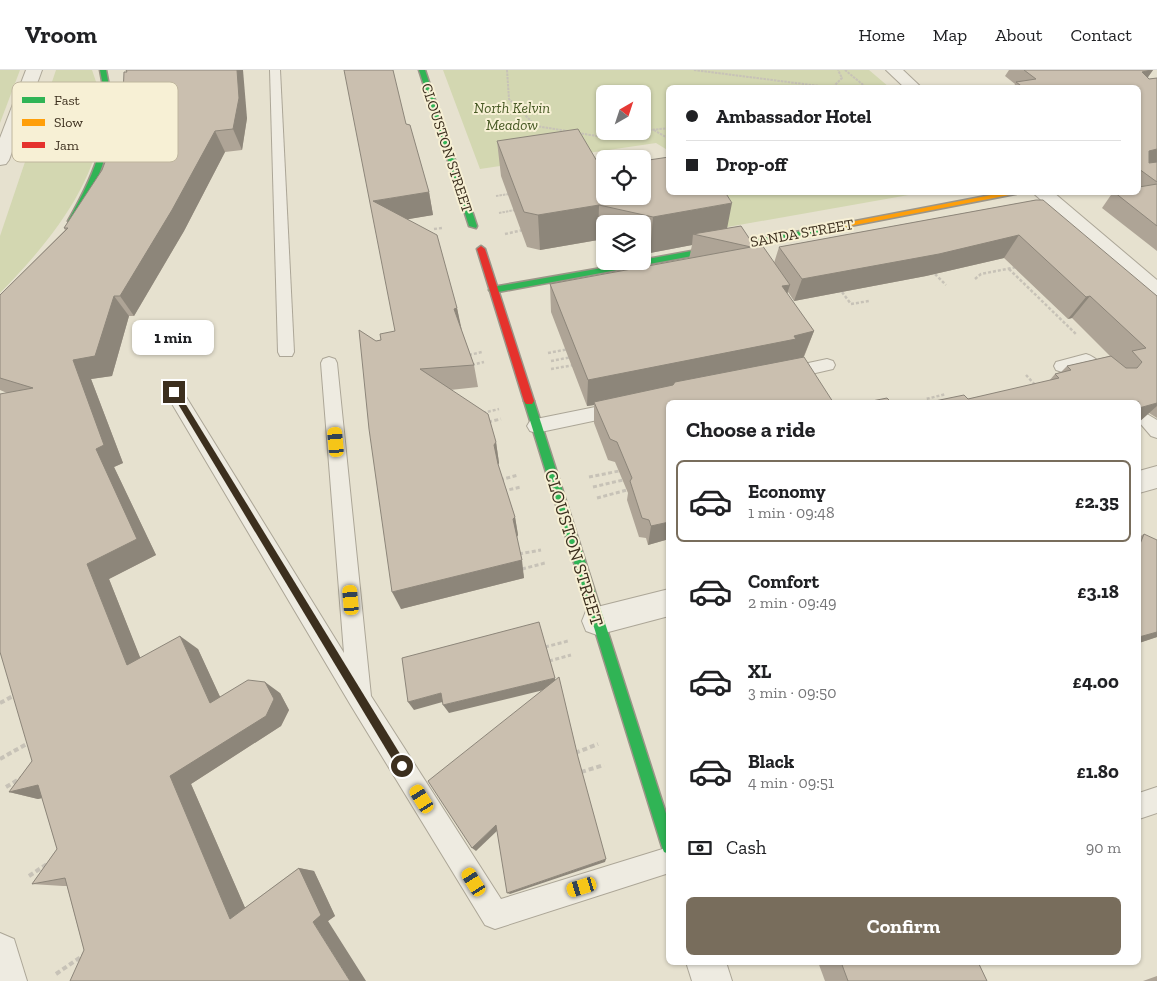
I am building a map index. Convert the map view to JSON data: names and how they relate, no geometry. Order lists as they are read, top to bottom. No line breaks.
{"streets":{"street":["CLOUSTON STREET","SANDA STREET"]},"crossings":[["CLOUSTON STREET","SANDA STREET"]],"parks":["North Kelvin Meadow"],"legend":["Fast","Slow","Jam"],"north":"top right","page":{"header":"Vroom","nav":["Home","Map","About","Contact"],"banner":["Ambassador Hotel","Drop-off"],"bubble":"1 min","heading":"Choose a ride","list":[{"name":"Economy","note":"1 min · 09:48","value":"£2.35"},{"name":"Comfort","note":"2 min · 09:49","value":"£3.18"},{"name":"XL","note":"3 min · 09:50","value":"£4.00"},{"name":"Black","note":"4 min · 09:51","value":"£1.80"}],"pay":["Cash","90 m"],"buttons":"Confirm"}}
